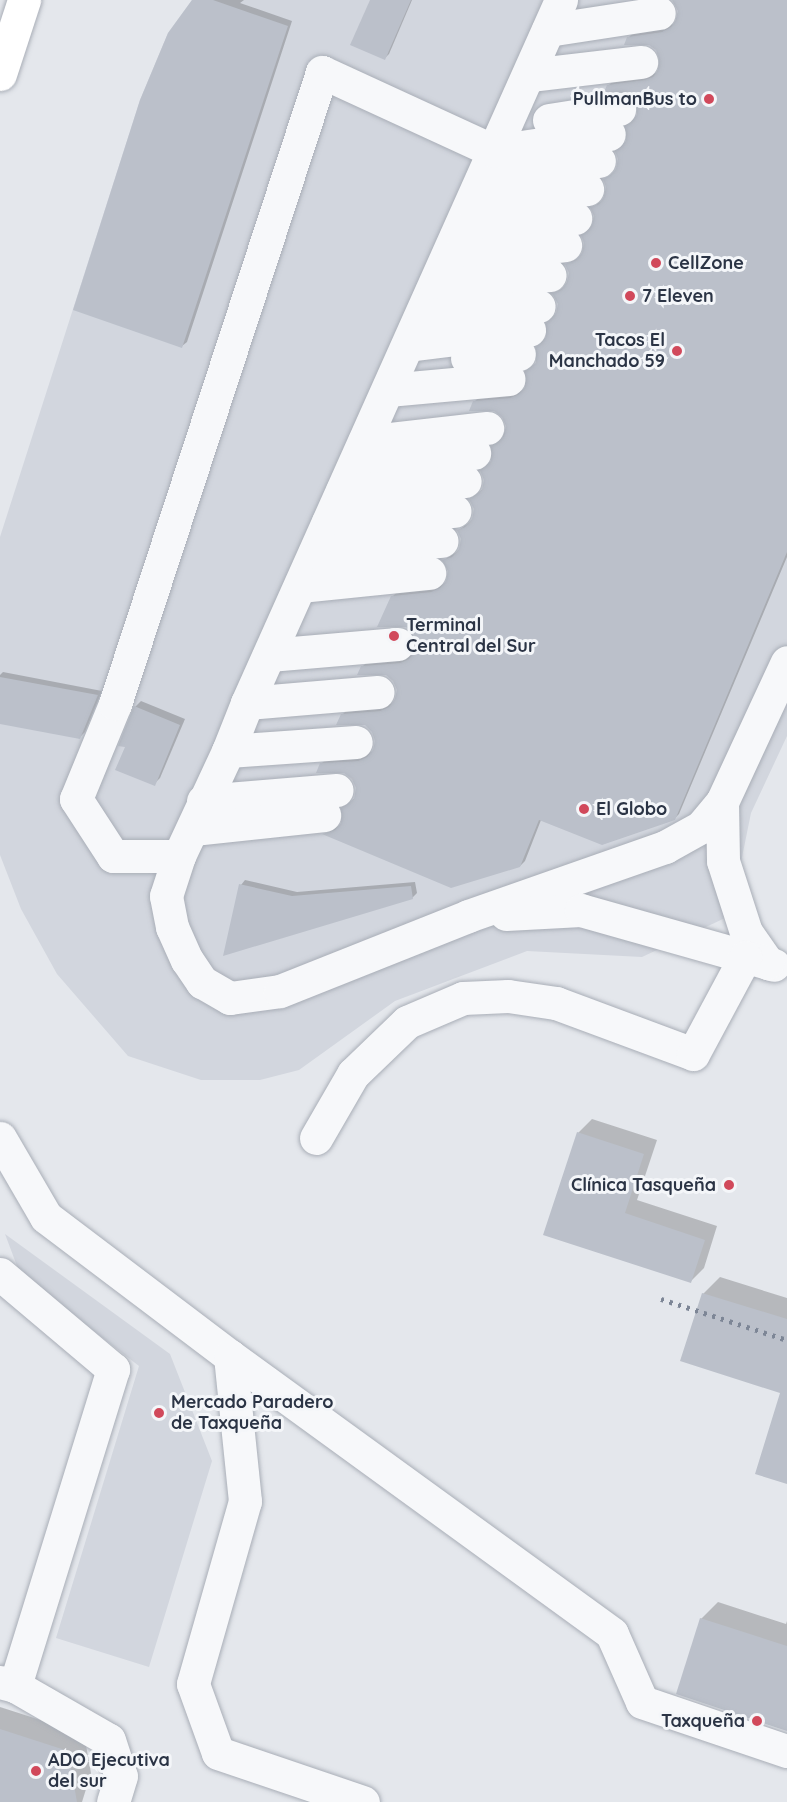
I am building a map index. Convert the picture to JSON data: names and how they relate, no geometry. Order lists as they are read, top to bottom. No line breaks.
{"places":["PullmanBus to","CellZone","7 Eleven","Tacos El Manchado 59","Terminal Central del Sur","El Globo","Clínica Tasqueña","Mercado Paradero de Taxqueña","Taxqueña","ADO Ejecutiva del sur"]}
